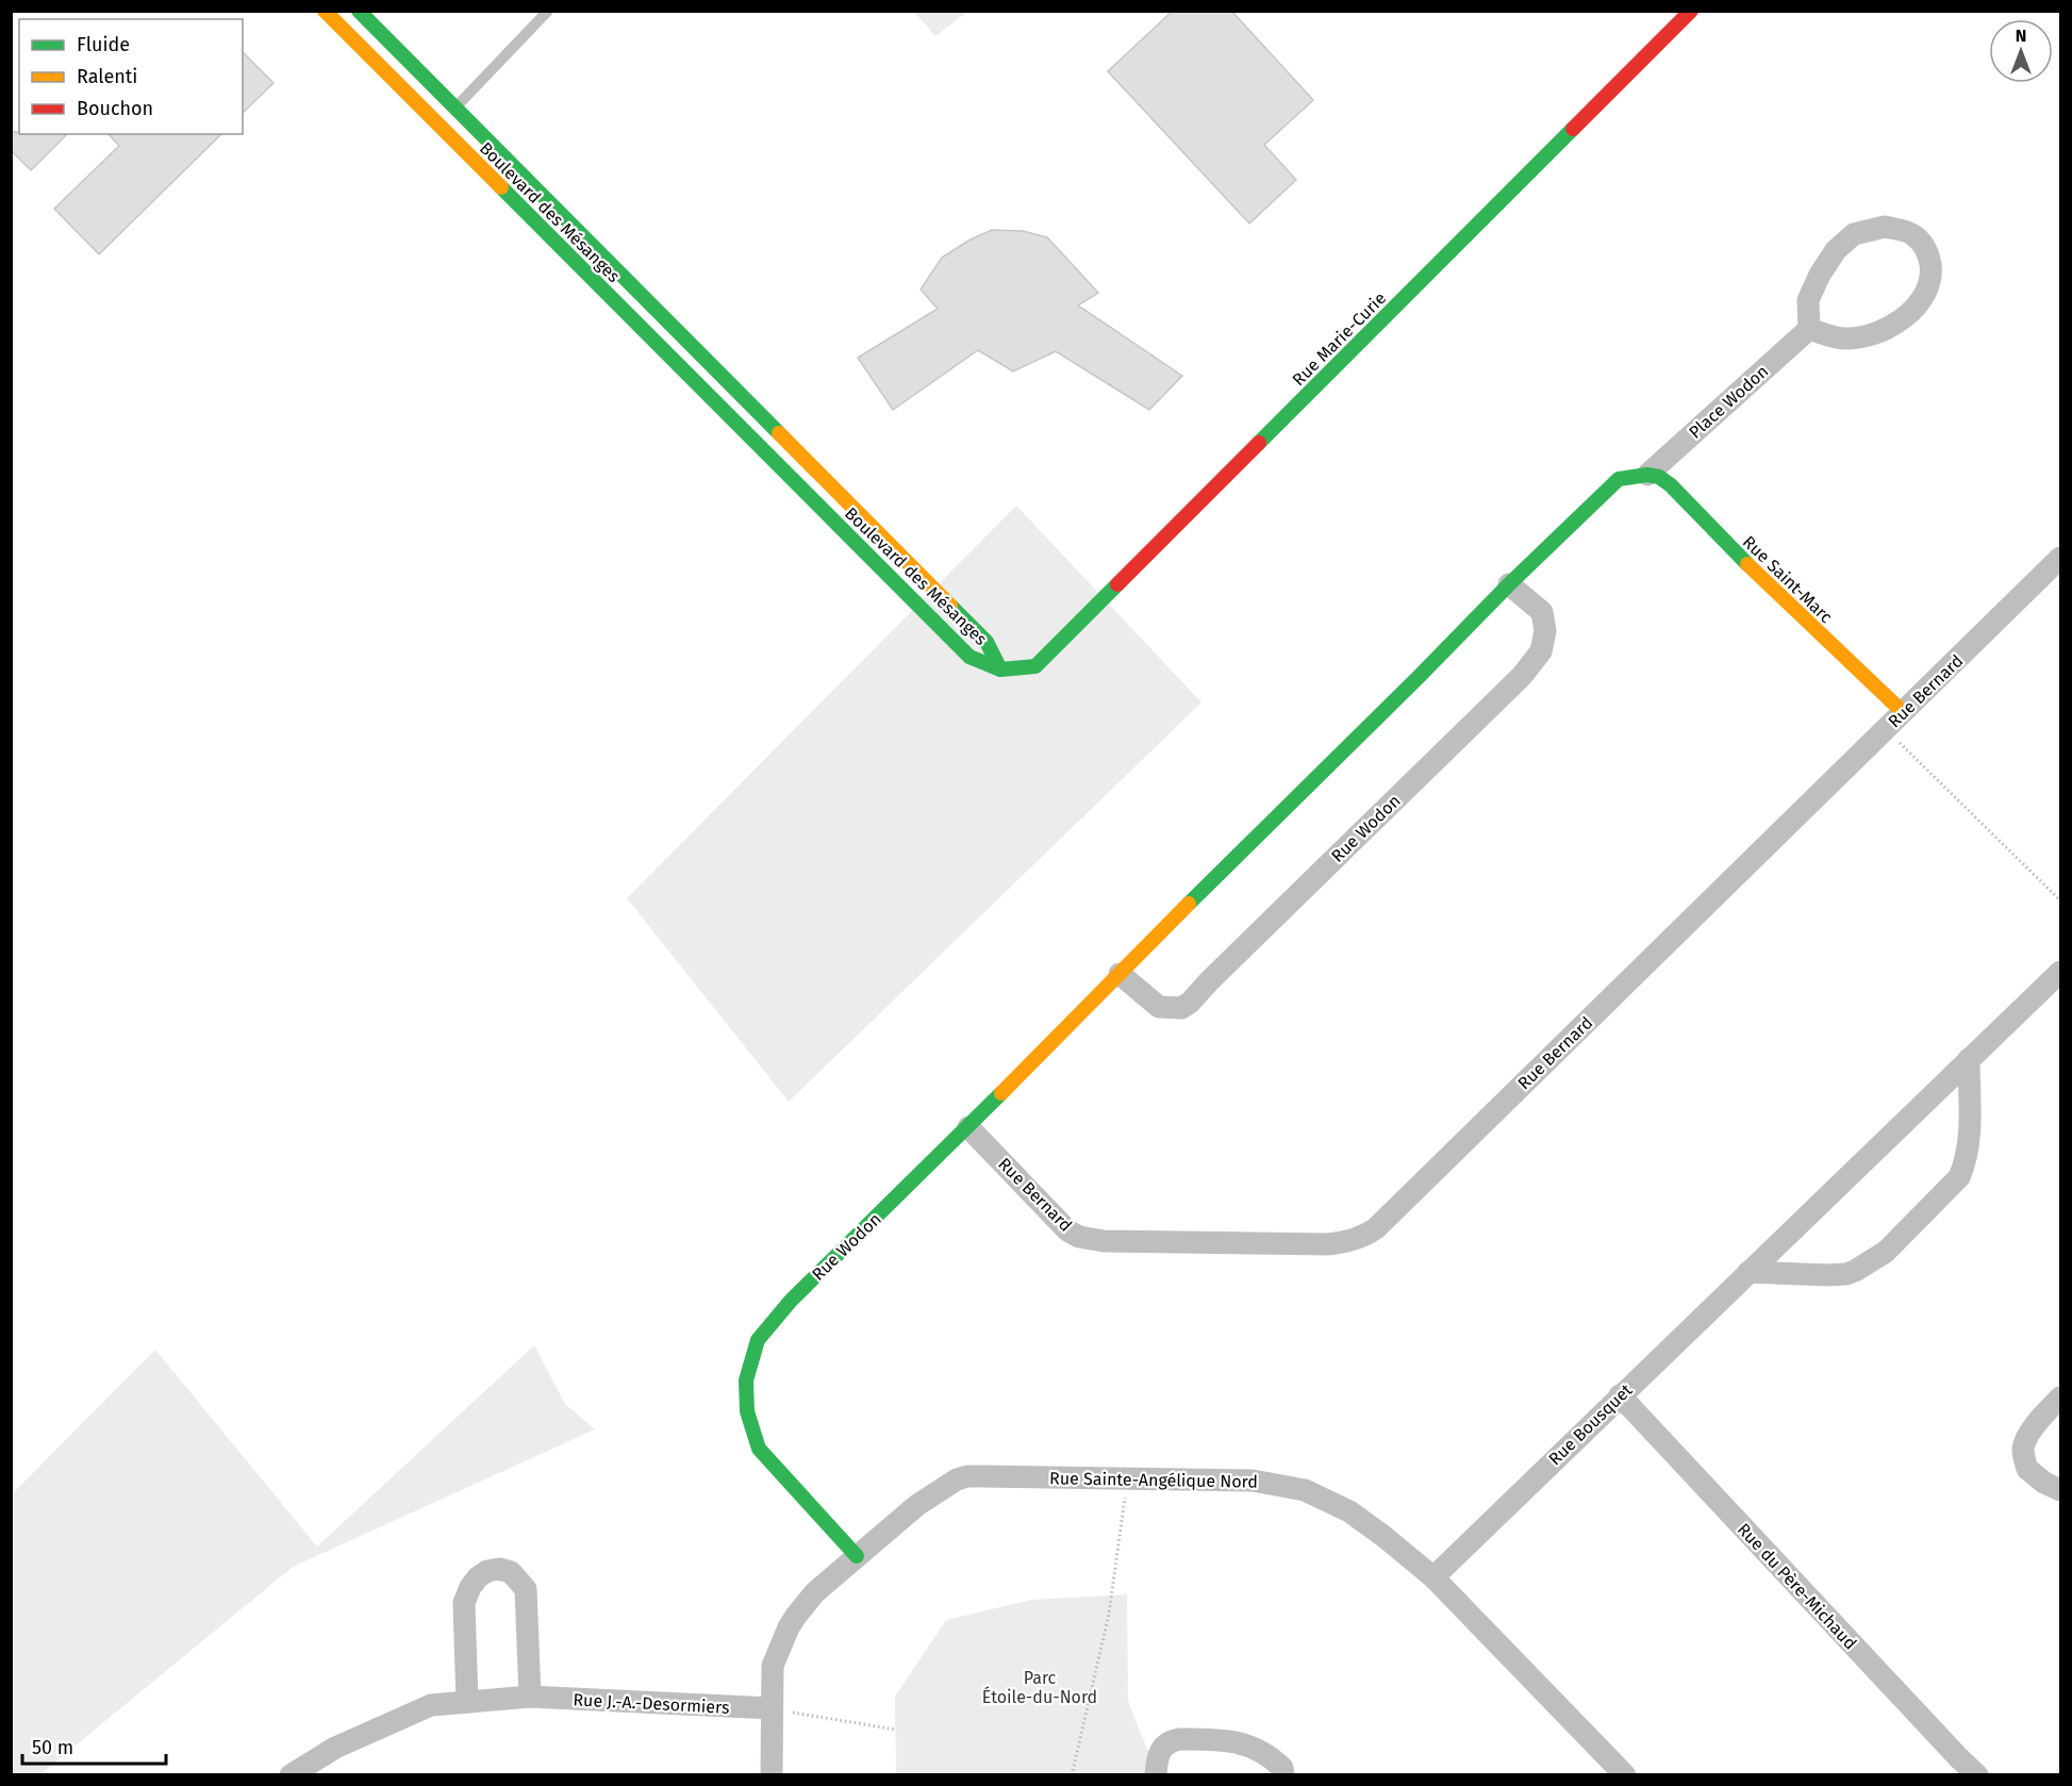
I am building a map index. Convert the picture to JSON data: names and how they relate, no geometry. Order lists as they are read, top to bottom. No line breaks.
{"streets":{"street":["Boulevard des Mésanges","Rue Marie-Curie","Place Wodon","Rue Saint-Marc","Rue Bernard","Rue Wodon","Rue Bousquet","Rue Sainte-Angélique Nord","Rue du Père-Michaud","Rue J.-A.-Desormiers"]},"crossings":[["Boulevard des Mésanges","Rue Marie-Curie"],["Place Wodon","Rue Saint-Marc"],["Place Wodon","Rue Wodon"],["Rue Saint-Marc","Rue Bernard"],["Rue Saint-Marc","Rue Wodon"],["Rue Bernard","Rue Wodon"],["Rue Wodon","Rue Sainte-Angélique Nord"],["Rue Bousquet","Rue Sainte-Angélique Nord"],["Rue Bousquet","Rue du Père-Michaud"],["Rue Sainte-Angélique Nord","Rue J.-A.-Desormiers"]],"parks":["Parc Étoile-du-Nord"],"legend":["Fluide","Ralenti","Bouchon"],"scale_bar":"50 m","north":"top"}
